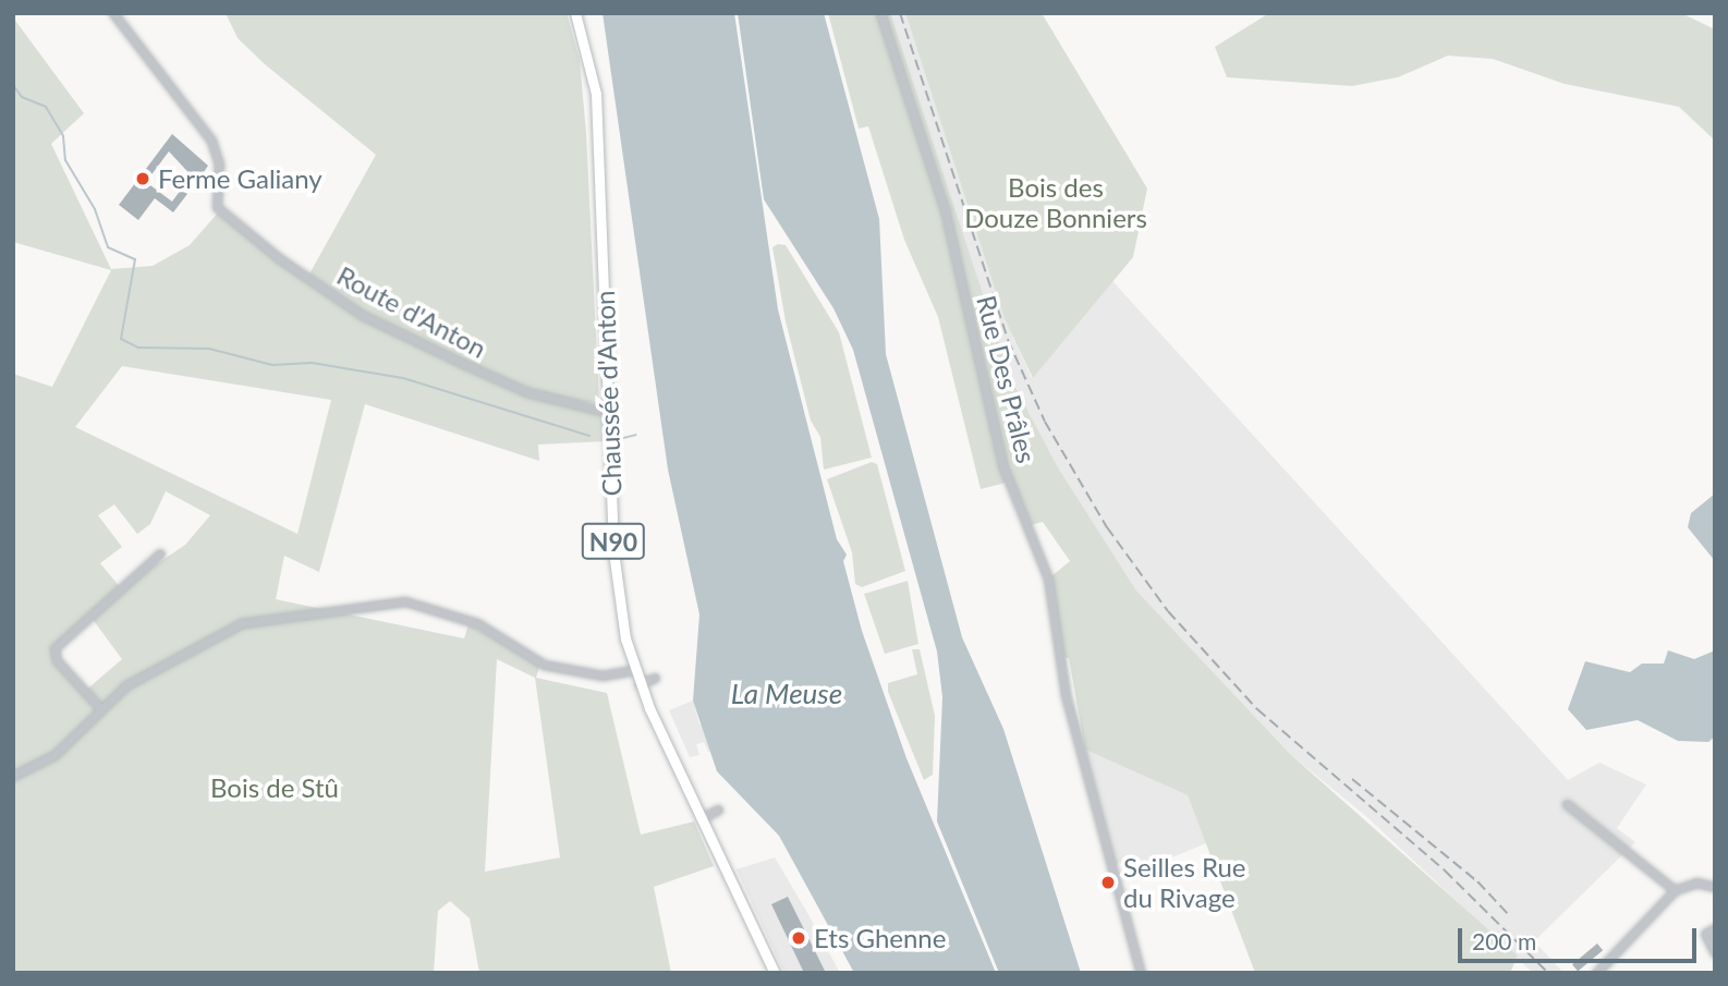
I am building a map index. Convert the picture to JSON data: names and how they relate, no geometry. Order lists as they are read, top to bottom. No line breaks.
{"streets":{"main road":["Chaussée d'Anton","N90"],"street":["Route d'Anton","Rue Des Prâles"]},"crossings":[["Route d'Anton","Chaussée d'Anton"]],"water":["La Meuse"],"parks":["Bois des Douze Bonniers","Bois de Stû"],"places":["Ferme Galiany","Seilles Rue du Rivage","Ets Ghenne"],"scale_bar":"200 m"}
